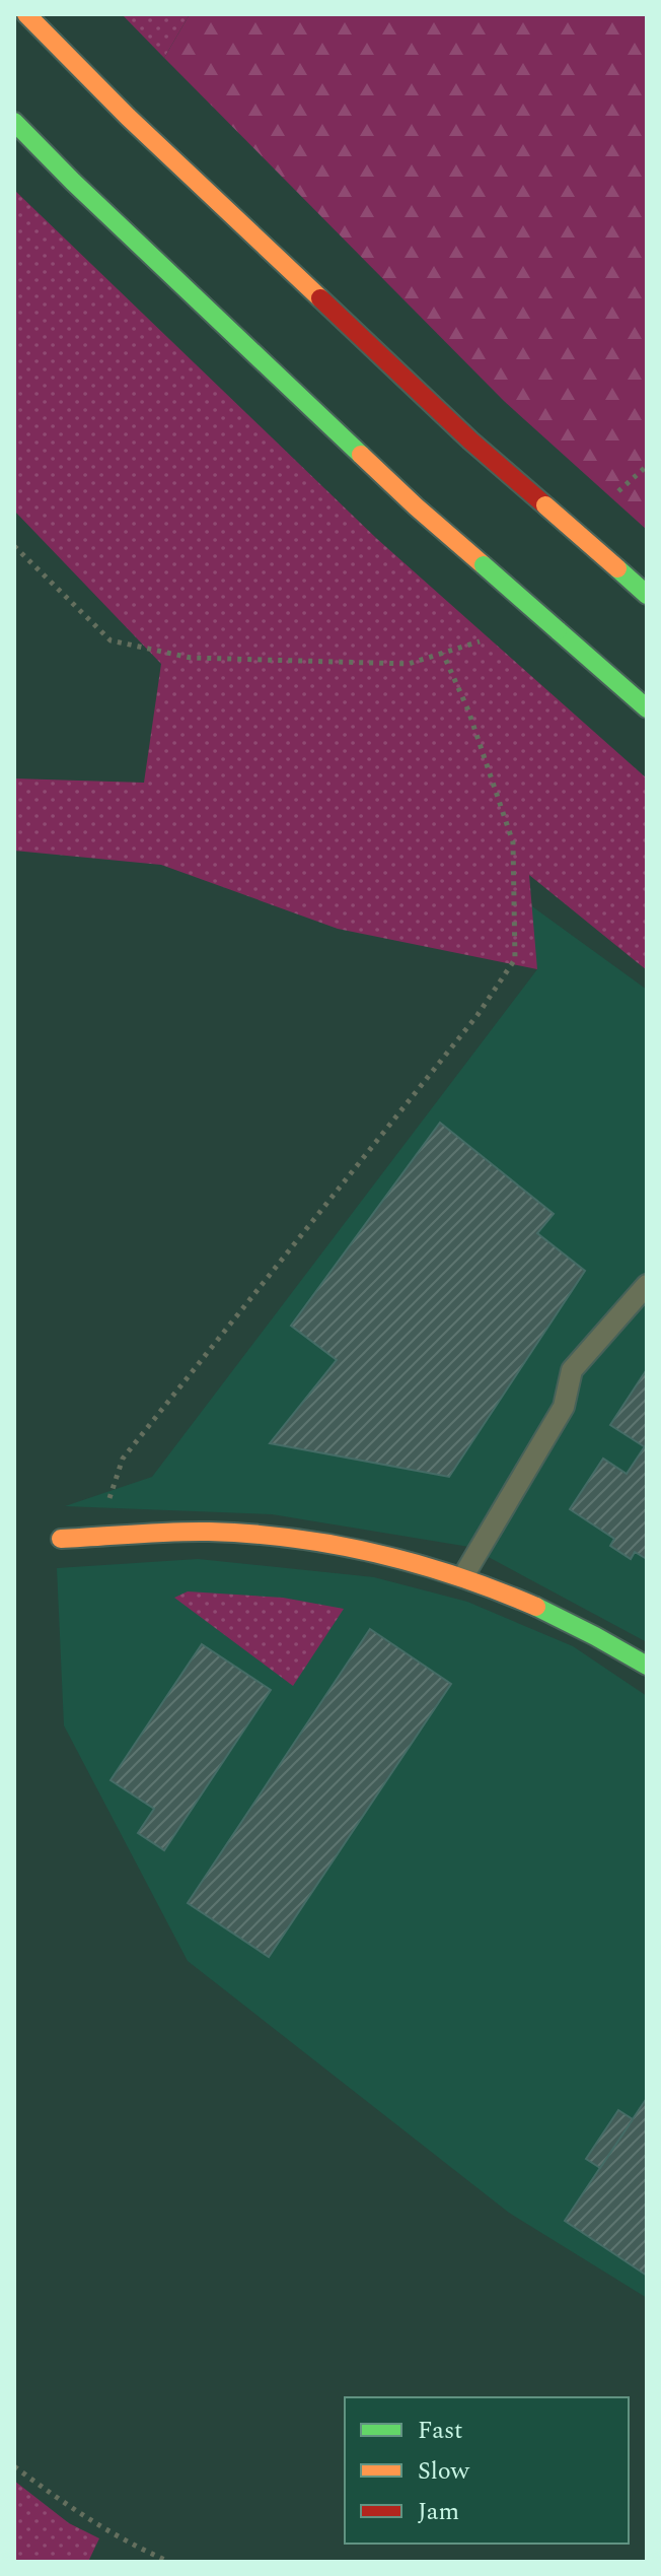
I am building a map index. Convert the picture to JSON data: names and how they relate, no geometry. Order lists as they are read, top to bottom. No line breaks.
{"legend":["Fast","Slow","Jam"]}
